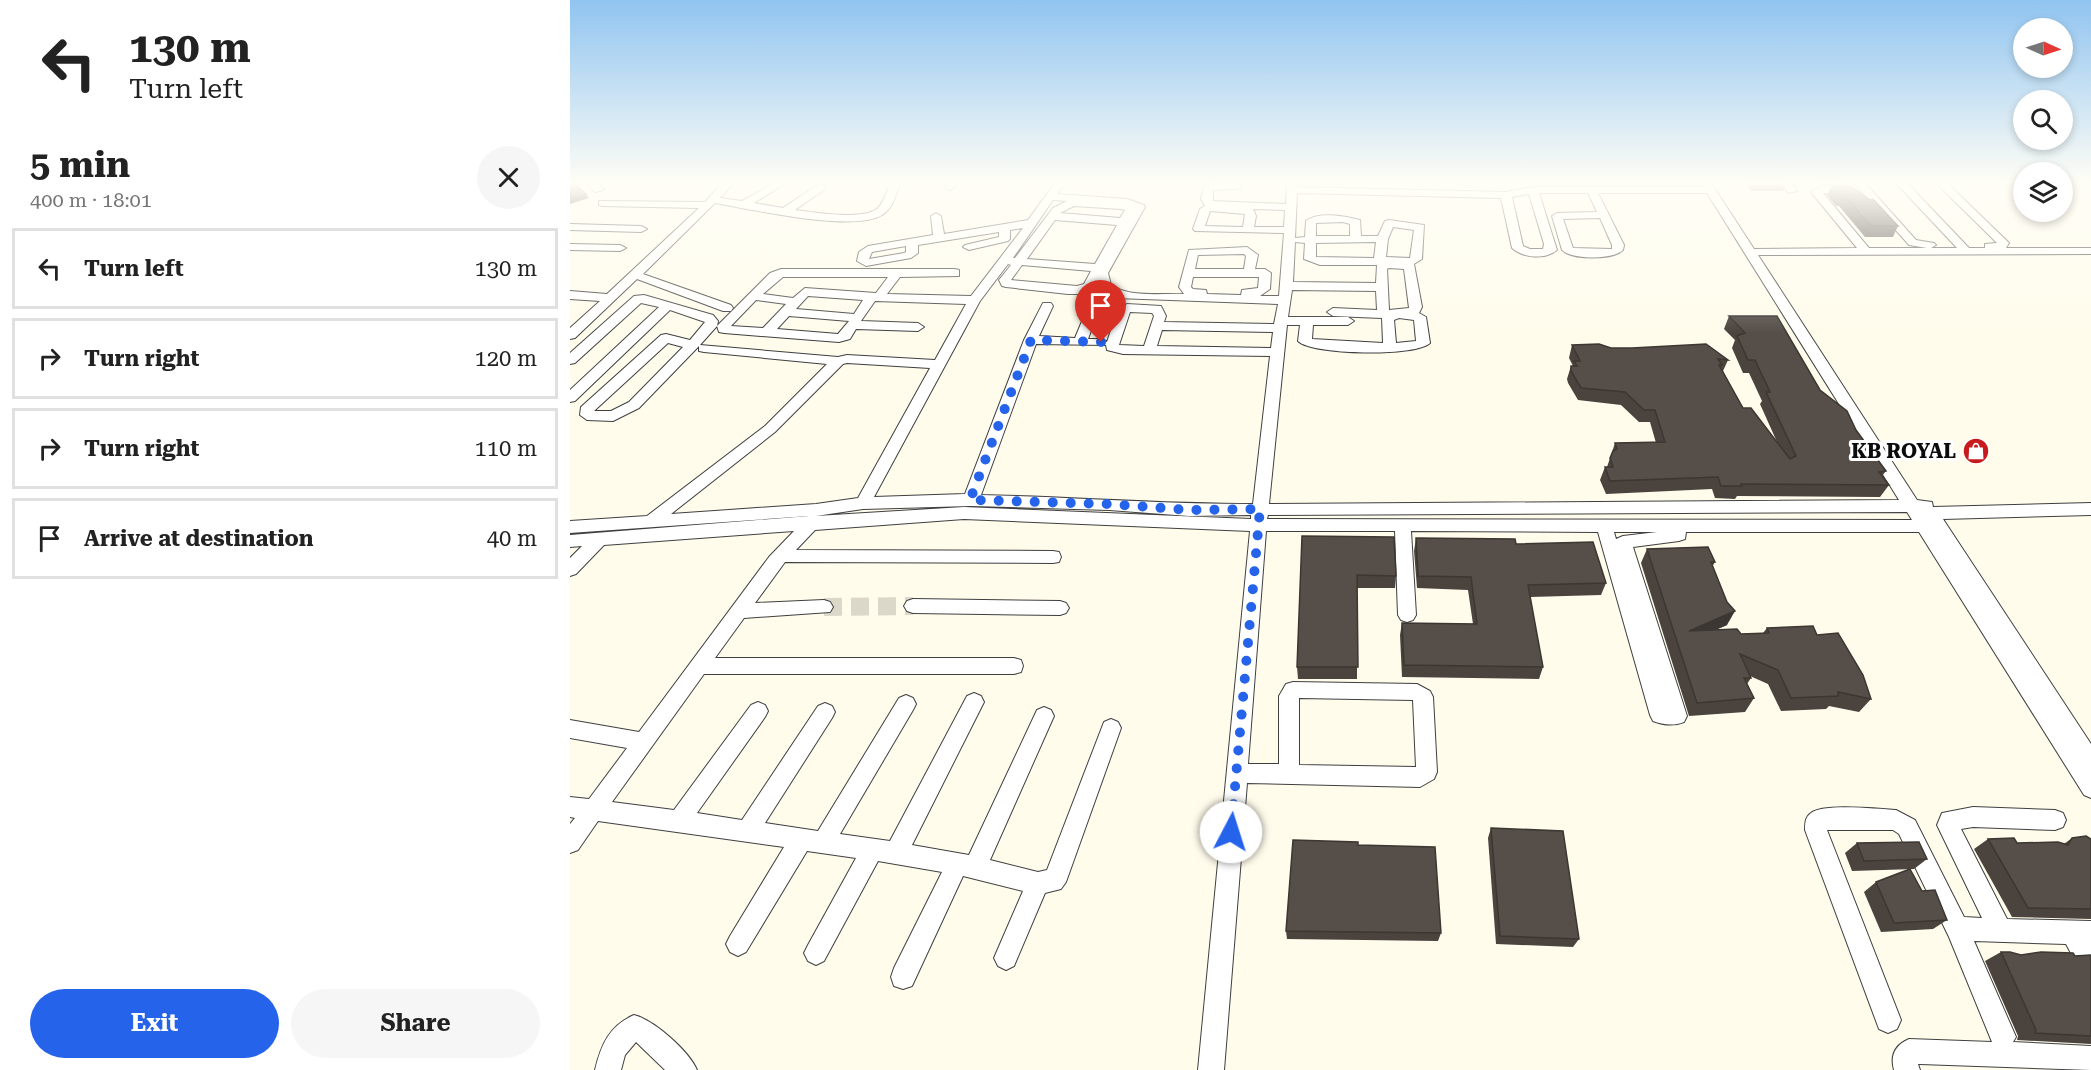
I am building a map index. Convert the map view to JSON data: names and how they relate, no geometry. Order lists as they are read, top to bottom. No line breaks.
{"places":{"shop":["KB ROYAL"]},"north":"right","page":{"turn":["130 m","Turn left"],"heading":["5 min","400 m · 18:01"],"list":[{"name":"Turn left","value":"130 m"},{"name":"Turn right","value":"120 m"},{"name":"Turn right","value":"110 m"},{"name":"Arrive at destination","value":"40 m"}],"buttons":["Exit","Share"]}}
